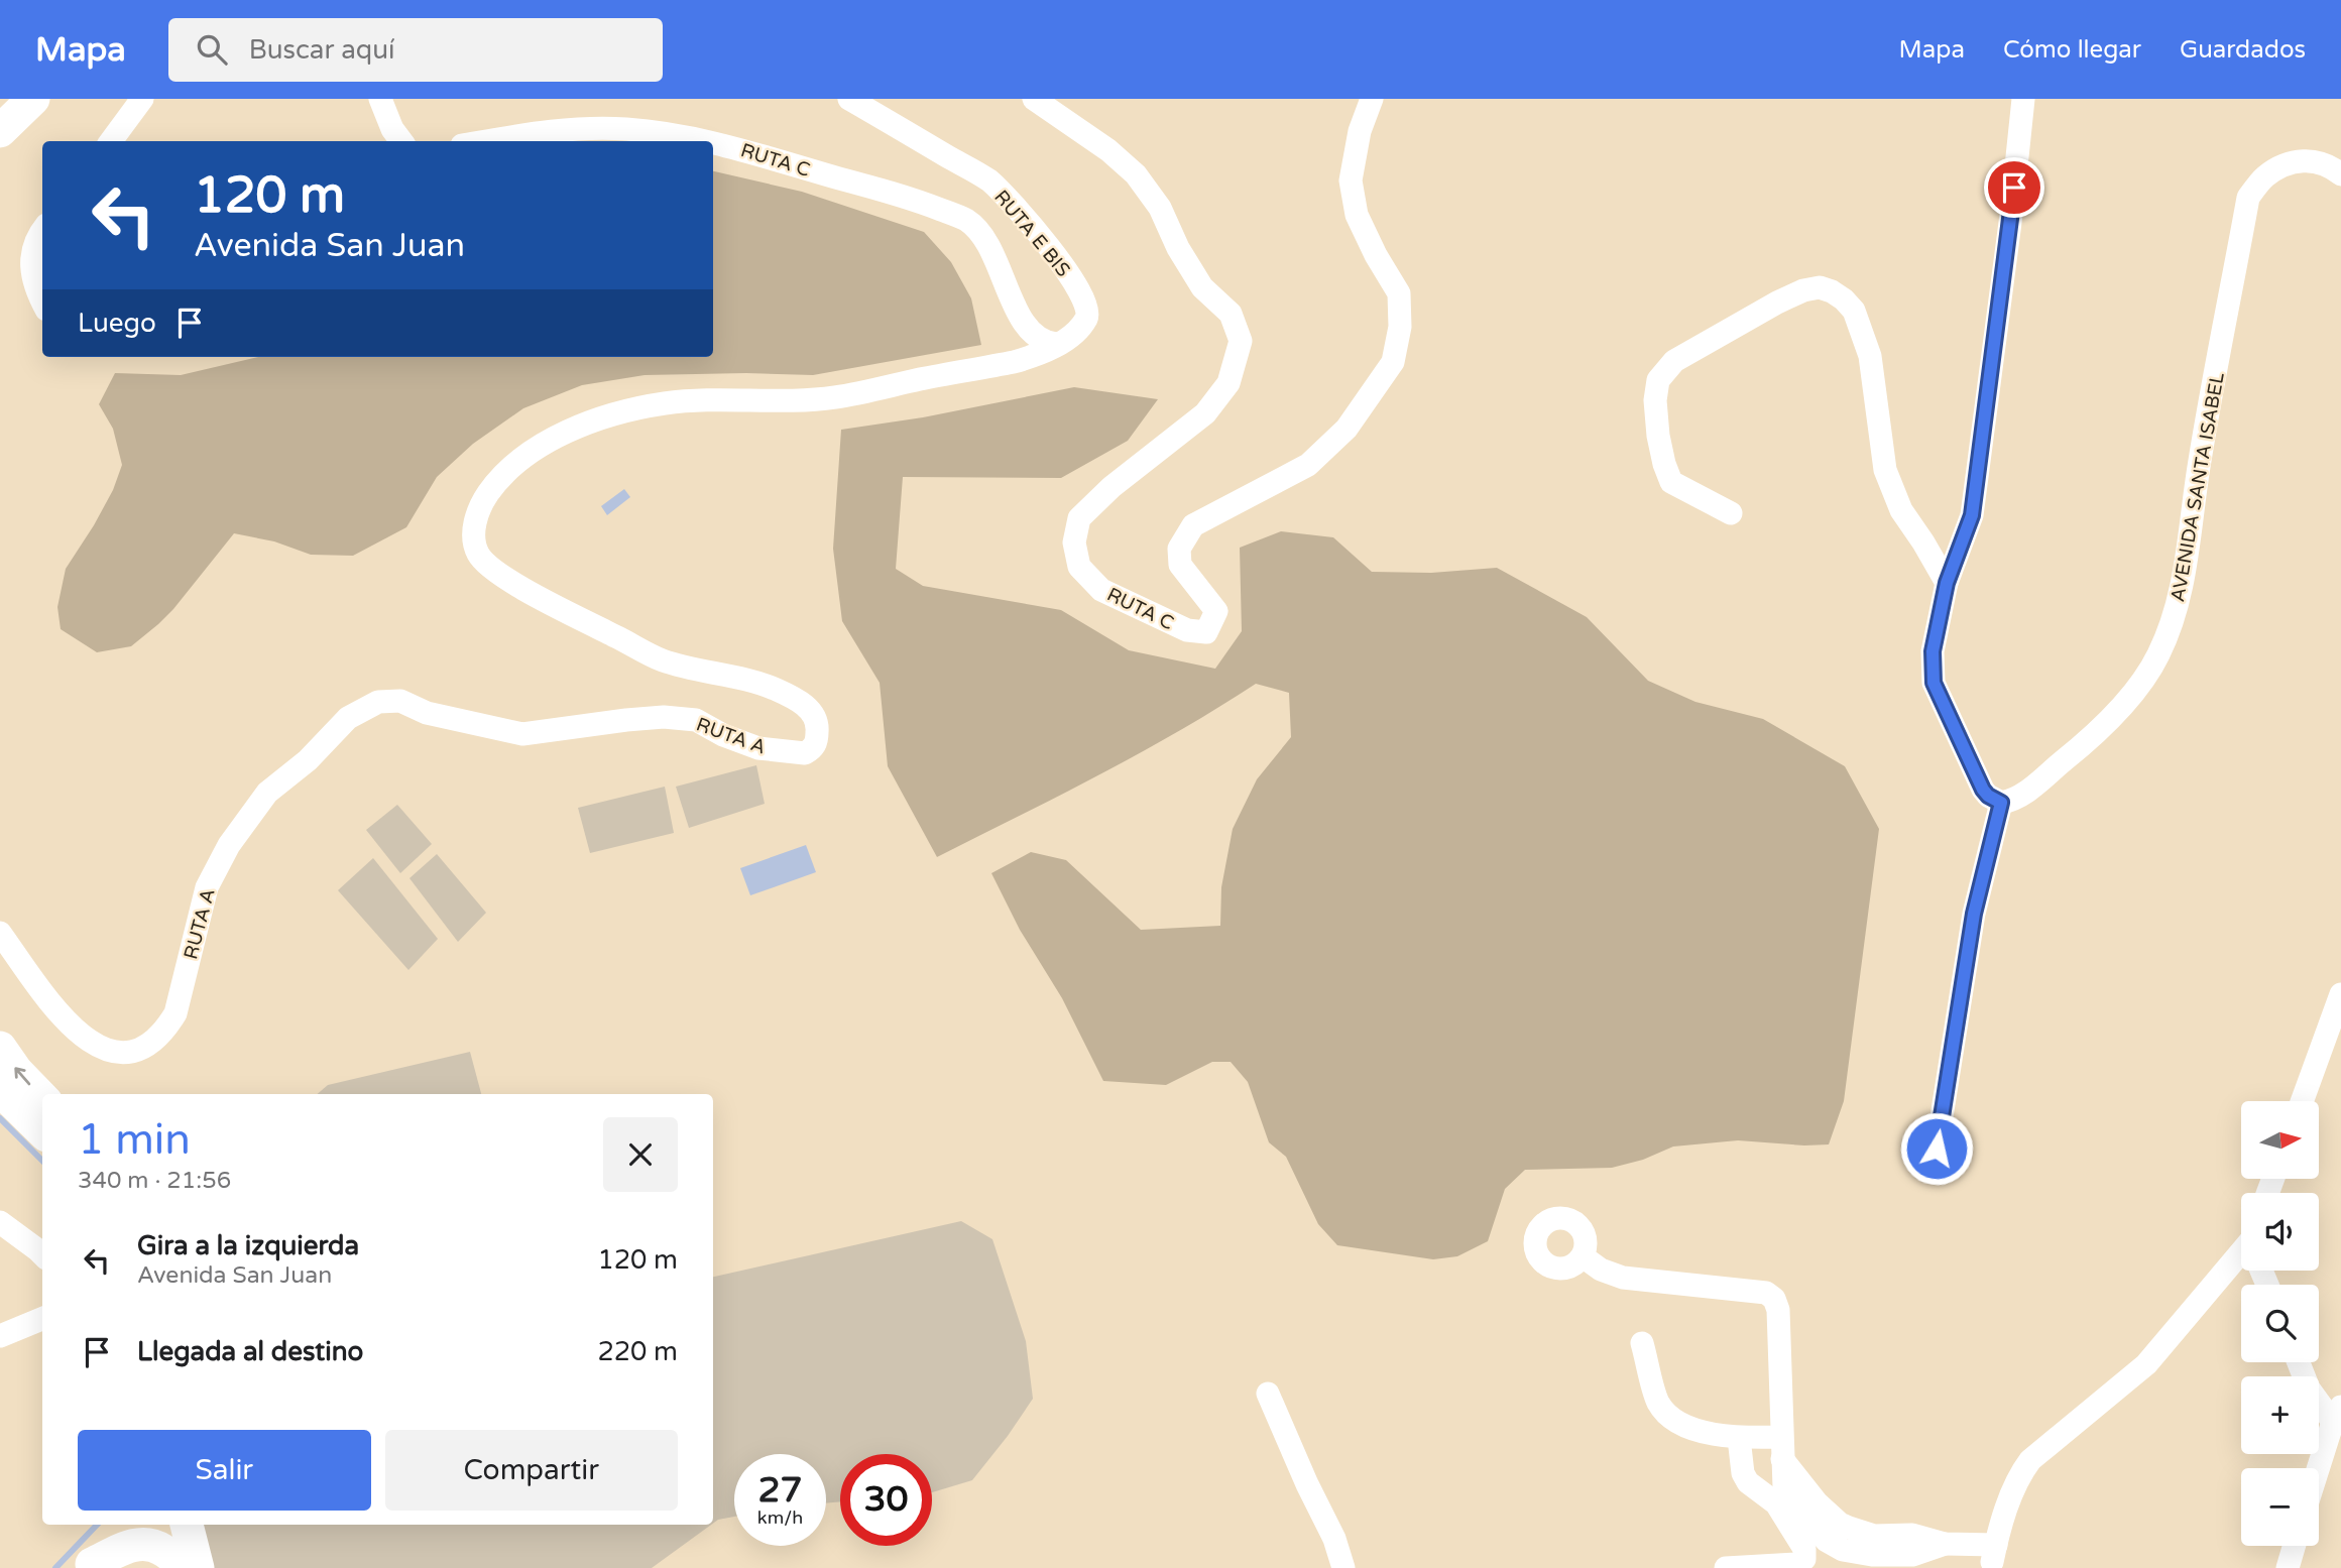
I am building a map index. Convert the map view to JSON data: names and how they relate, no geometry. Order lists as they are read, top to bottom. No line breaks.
{"streets":{"street":["RUTA C","RUTA E BIS","AVENIDA SANTA ISABEL","RUTA A"]},"crossings":[["RUTA C","RUTA E BIS"],["RUTA C","RUTA A"],["RUTA E BIS","RUTA A"]],"north":"right","page":{"header":"Mapa","search":"Buscar aquí","nav":["Mapa","Cómo llegar","Guardados"],"turn":["120 m","Avenida San Juan"],"then":"Luego","heading":["1 min","340 m · 21:56"],"map_buttons":["+","−"],"list":[{"name":"Gira a la izquierda","note":"Avenida San Juan","value":"120 m"},{"name":"Llegada al destino","value":"220 m"}],"buttons":["Salir","Compartir"],"speed":"27 km/h","limit":"30"}}
